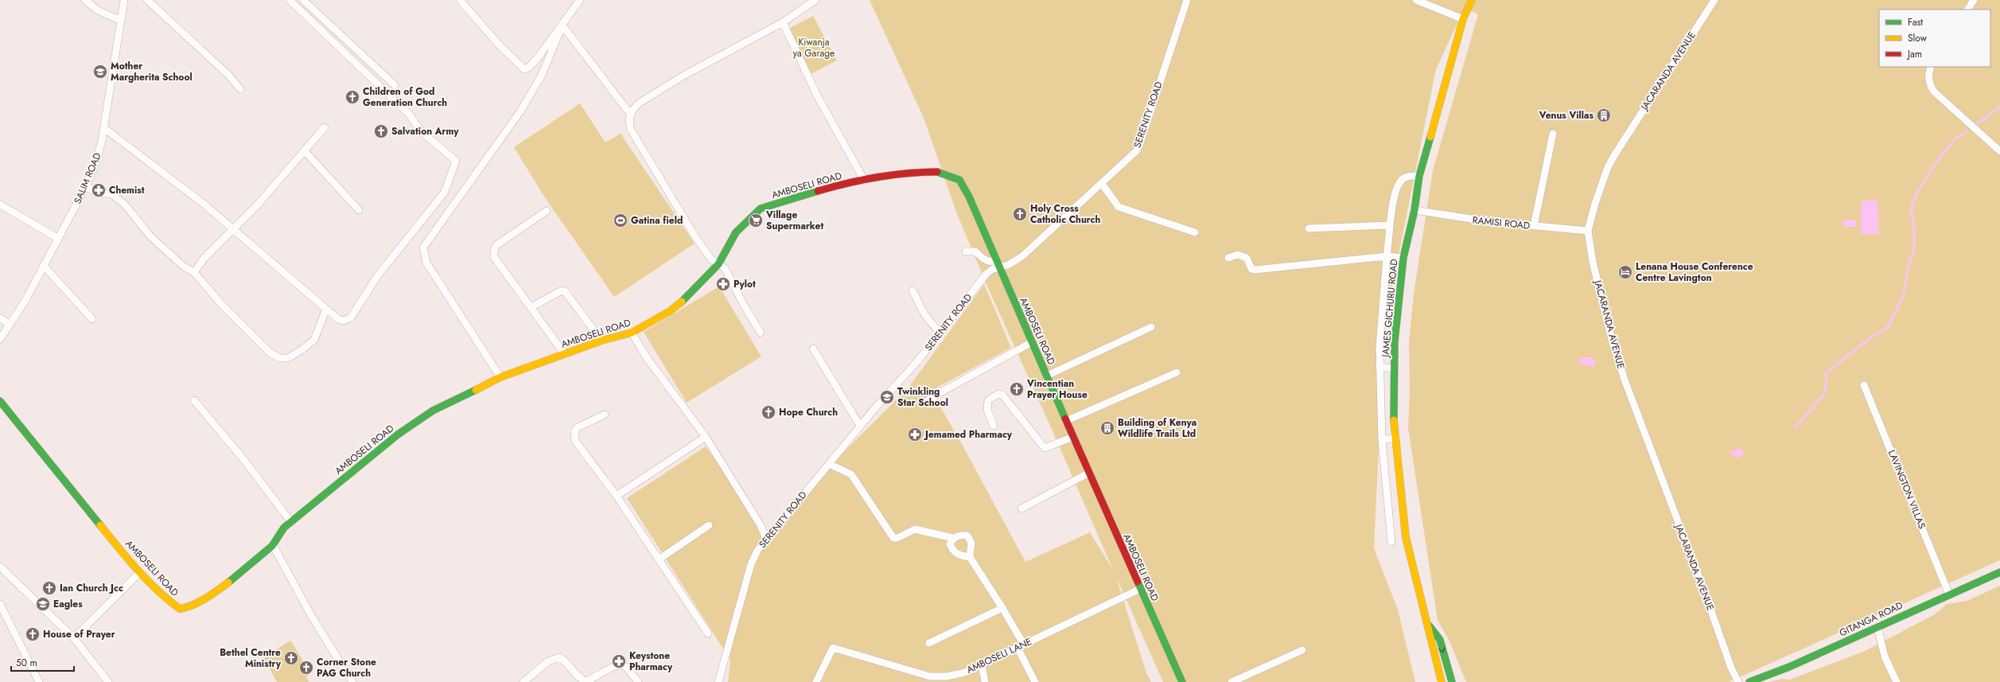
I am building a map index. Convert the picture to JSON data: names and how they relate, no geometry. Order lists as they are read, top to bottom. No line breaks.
{"streets":{"street":["JACARANDA AVENUE","SERENITY ROAD","SALIM ROAD","AMBOSELI ROAD","RAMISI ROAD","JAMES GICHURU ROAD","LAVINGTON VILLAS","GITANGA ROAD","AMBOSELI LANE"]},"crossings":[["JACARANDA AVENUE","RAMISI ROAD"],["SERENITY ROAD","AMBOSELI ROAD"],["AMBOSELI ROAD","AMBOSELI LANE"],["RAMISI ROAD","JAMES GICHURU ROAD"],["LAVINGTON VILLAS","GITANGA ROAD"]],"parks":["Kiwanja ya Garage"],"places":{"school or university":["Mother Margherita School","Twinkling Star School","Eagles"],"church":["Children of God Generation Church","Salvation Army","Holy Cross Catholic Church","Vincentian Prayer House","Hope Church","Ian Church Jcc","House of Prayer","Bethel Centre Ministry","Corner Stone PAG Church"],"building":["Venus Villas","Building of Kenya Wildlife Trails Ltd"],"pharmacy":["Chemist","Pylot","Jemamed Pharmacy","Keystone Pharmacy"],"sports":["Gatina field"],"supermarket":["Village Supermarket"],"hotel":["Lenana House Conference Centre Lavington"]},"legend":["Fast","Slow","Jam"],"scale_bar":"50 m"}
